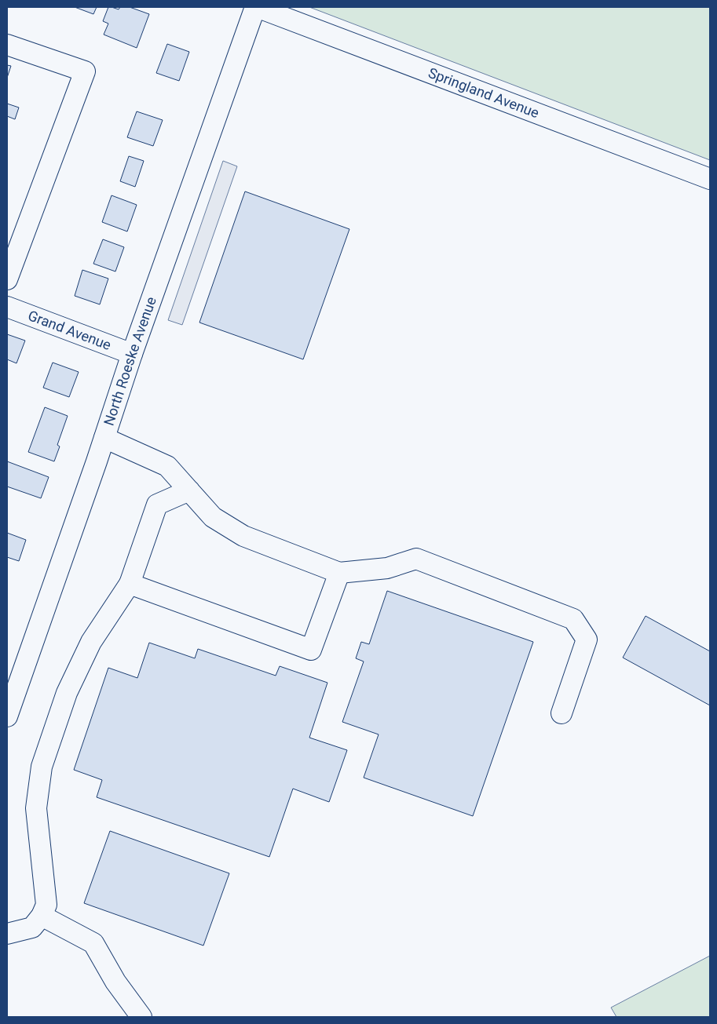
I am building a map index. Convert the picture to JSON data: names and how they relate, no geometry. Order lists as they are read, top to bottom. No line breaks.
{"streets":{"street":["Springland Avenue","Grand Avenue","North Roeske Avenue"]},"crossings":[["Springland Avenue","North Roeske Avenue"],["Grand Avenue","North Roeske Avenue"]]}
